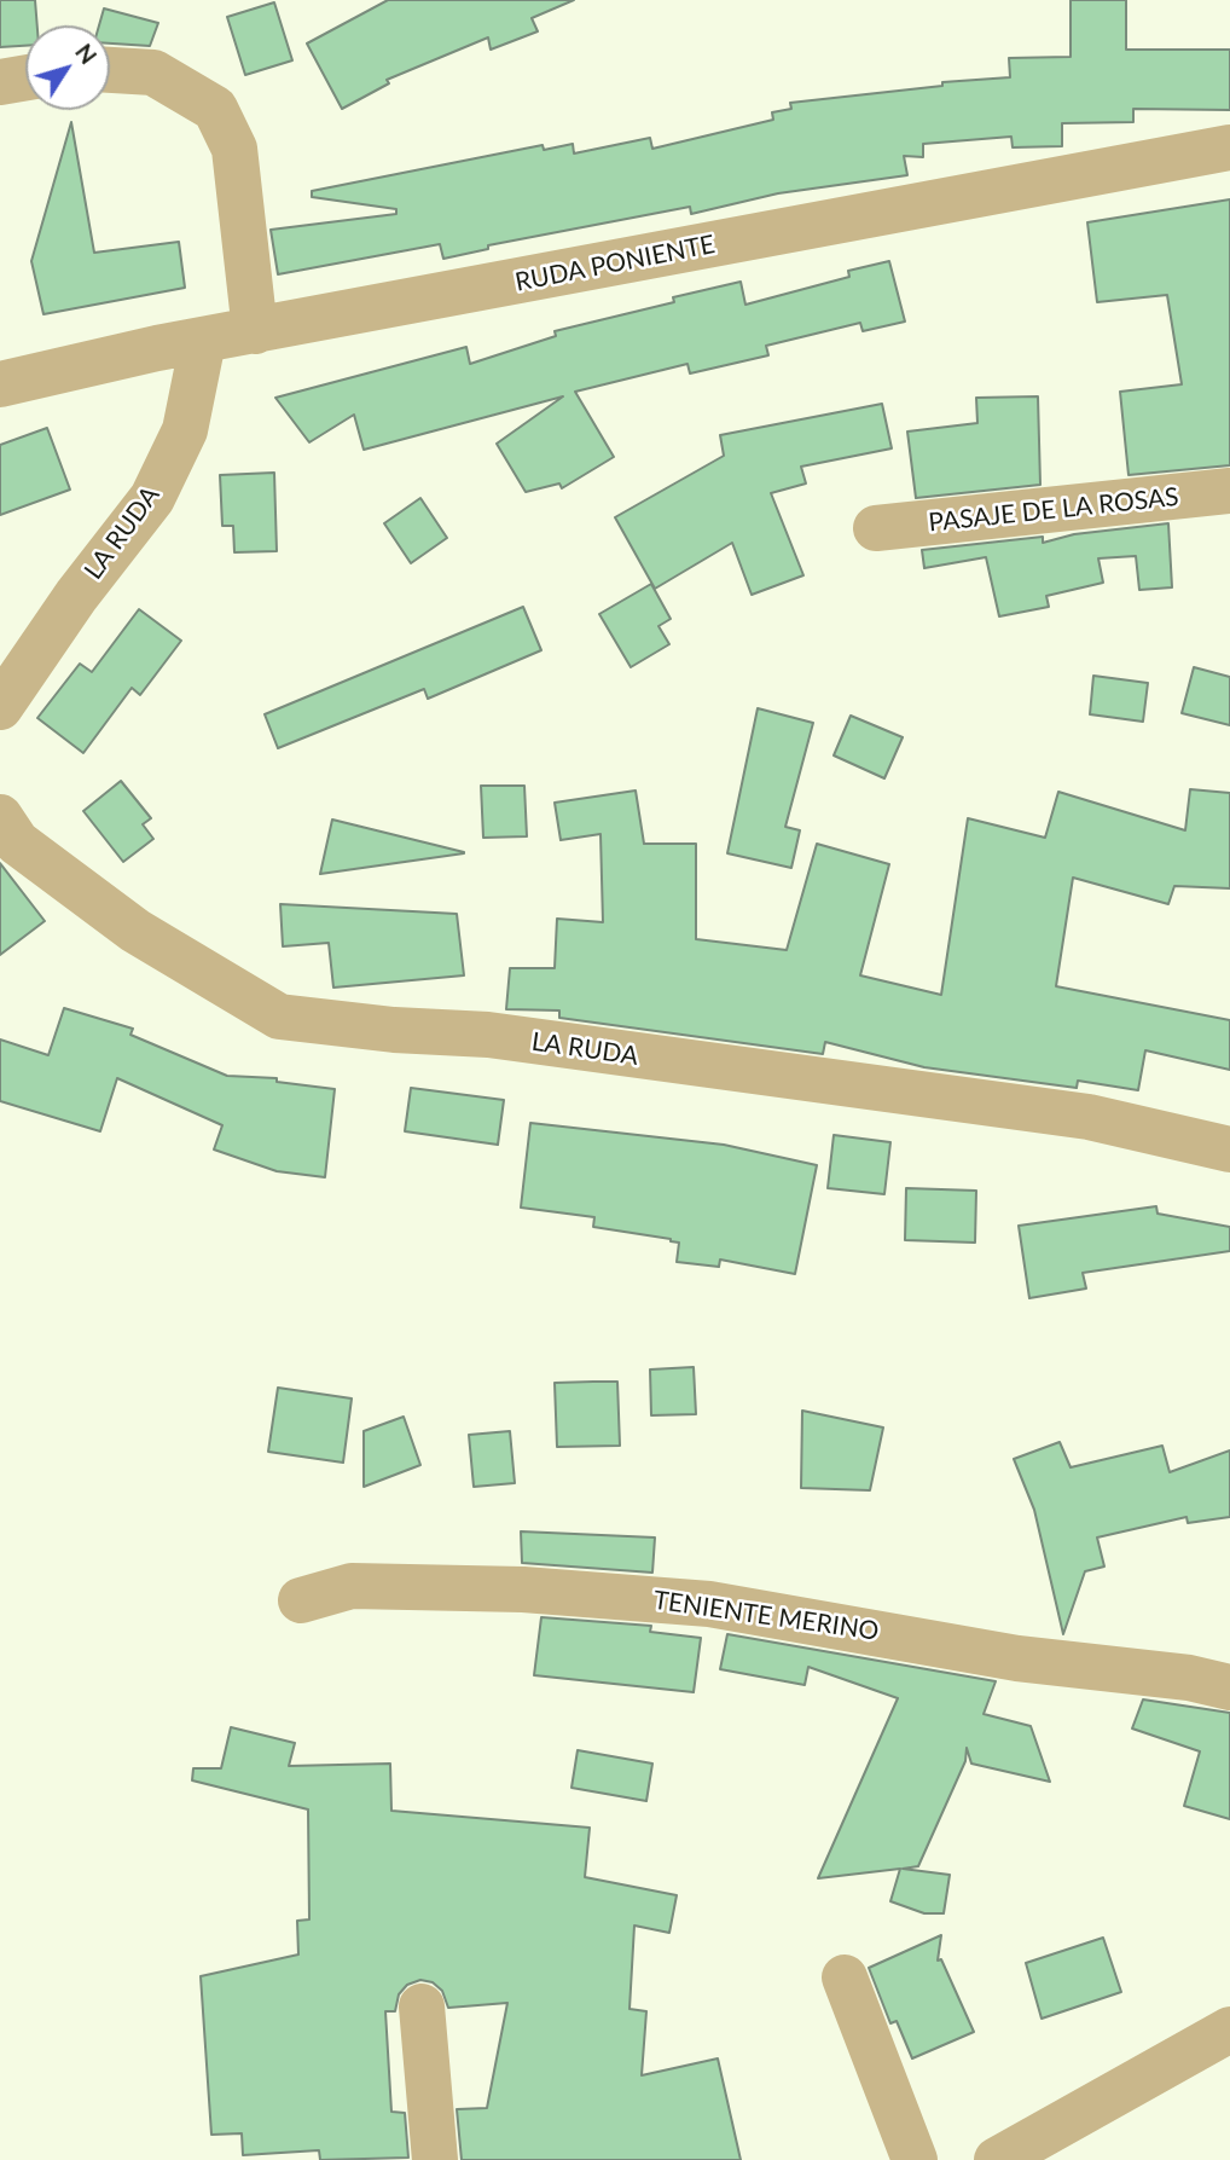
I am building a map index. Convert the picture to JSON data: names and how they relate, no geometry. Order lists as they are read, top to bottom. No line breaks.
{"streets":{"street":["RUDA PONIENTE","PASAJE DE LA ROSAS","LA RUDA","TENIENTE MERINO"]},"crossings":[["RUDA PONIENTE","LA RUDA"]],"north":"top right"}
